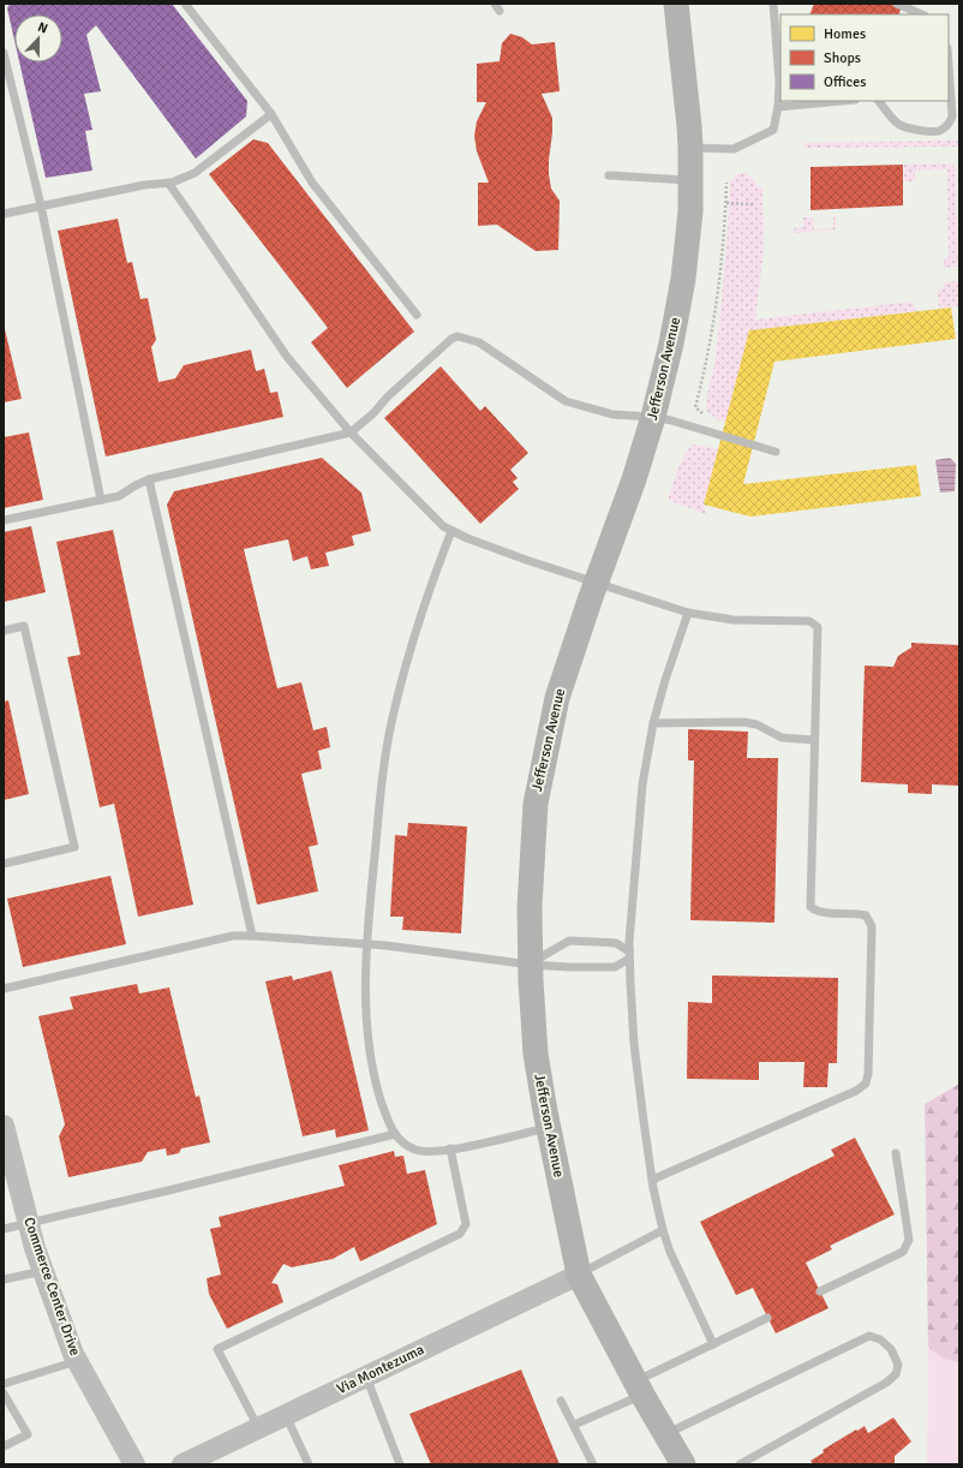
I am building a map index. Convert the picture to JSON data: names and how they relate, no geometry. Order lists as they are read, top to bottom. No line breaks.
{"streets":{"main road":["Jefferson Avenue"],"street":["Commerce Center Drive","Via Montezuma"]},"crossings":[["Jefferson Avenue","Via Montezuma"]],"legend":["Homes","Shops","Offices"],"north":"top"}
